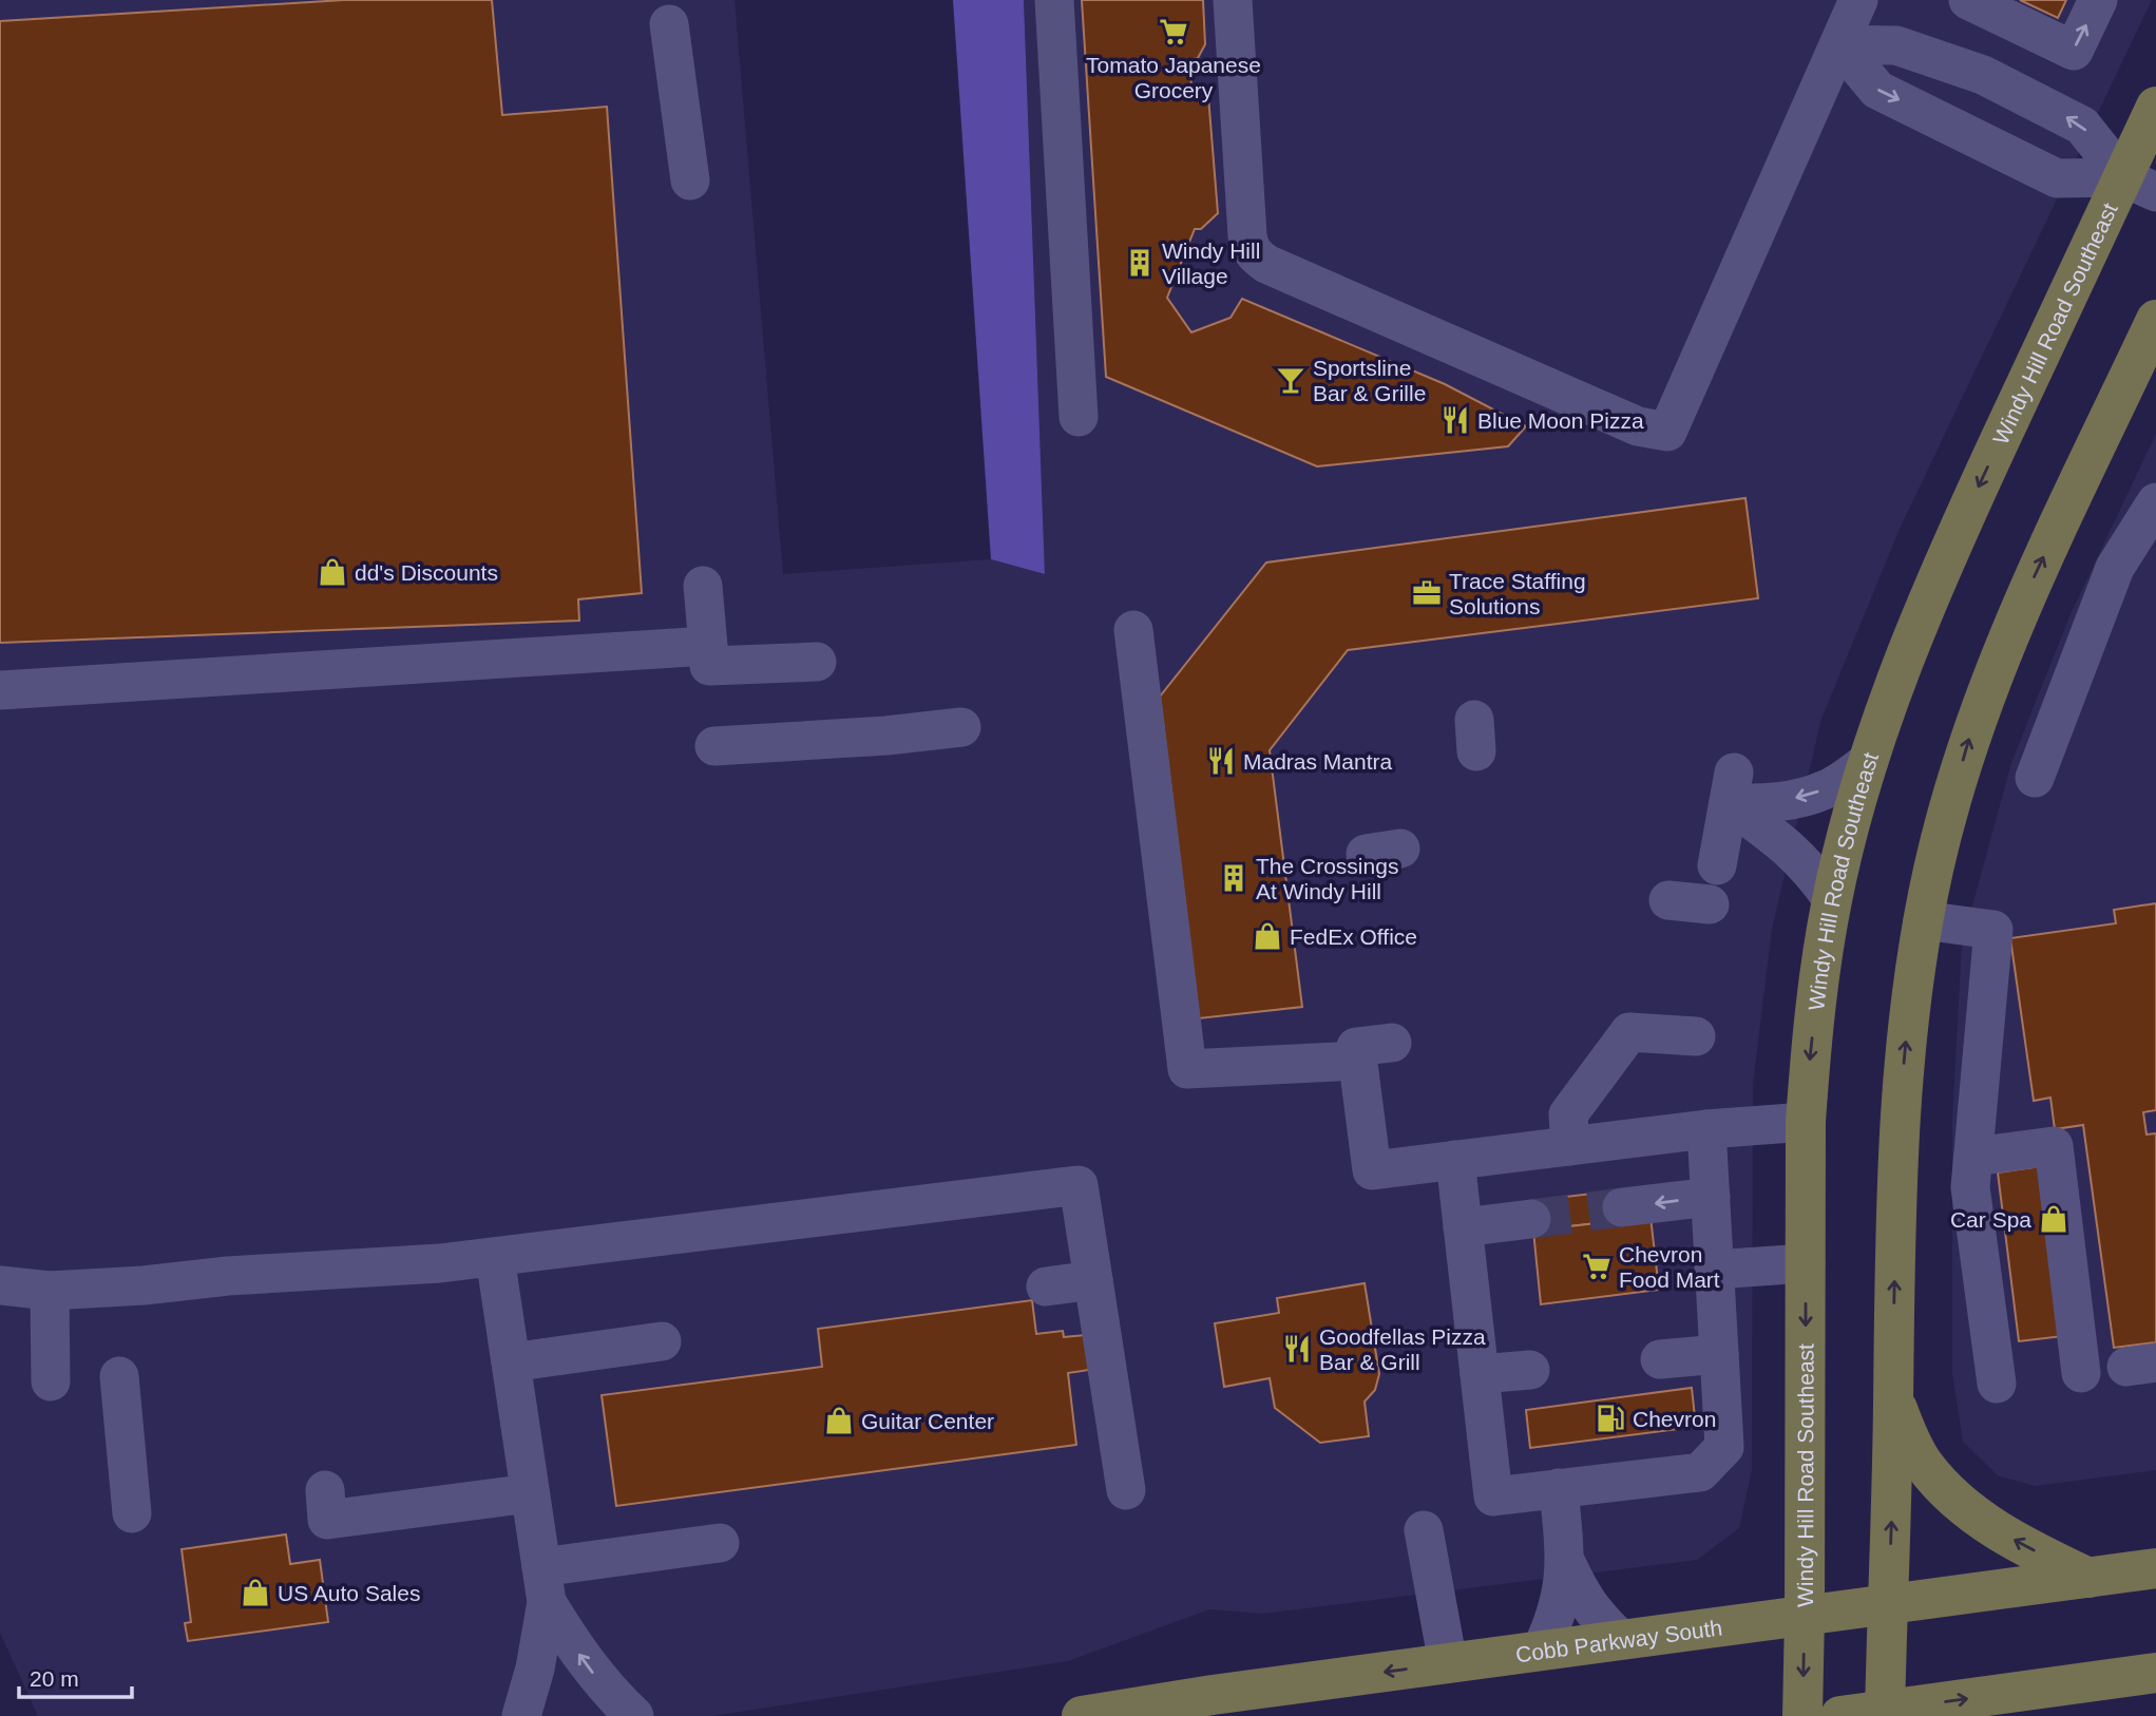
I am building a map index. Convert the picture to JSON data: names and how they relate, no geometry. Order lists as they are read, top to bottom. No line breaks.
{"streets":{"main road":["Windy Hill Road Southeast","Cobb Parkway South"]},"crossings":[["Windy Hill Road Southeast","Cobb Parkway South"]],"places":{"supermarket":["Tomato Japanese Grocery","Chevron Food Mart"],"building":["Windy Hill Village","The Crossings At Windy Hill"],"bar":["Sportsline Bar & Grille"],"restaurant":["Blue Moon Pizza","Madras Mantra","Goodfellas Pizza Bar & Grill"],"shop":["dd's Discounts","FedEx Office","Car Spa","Guitar Center","US Auto Sales"],"office":["Trace Staffing Solutions"],"fuel station":["Chevron"]},"scale_bar":"20 m"}
